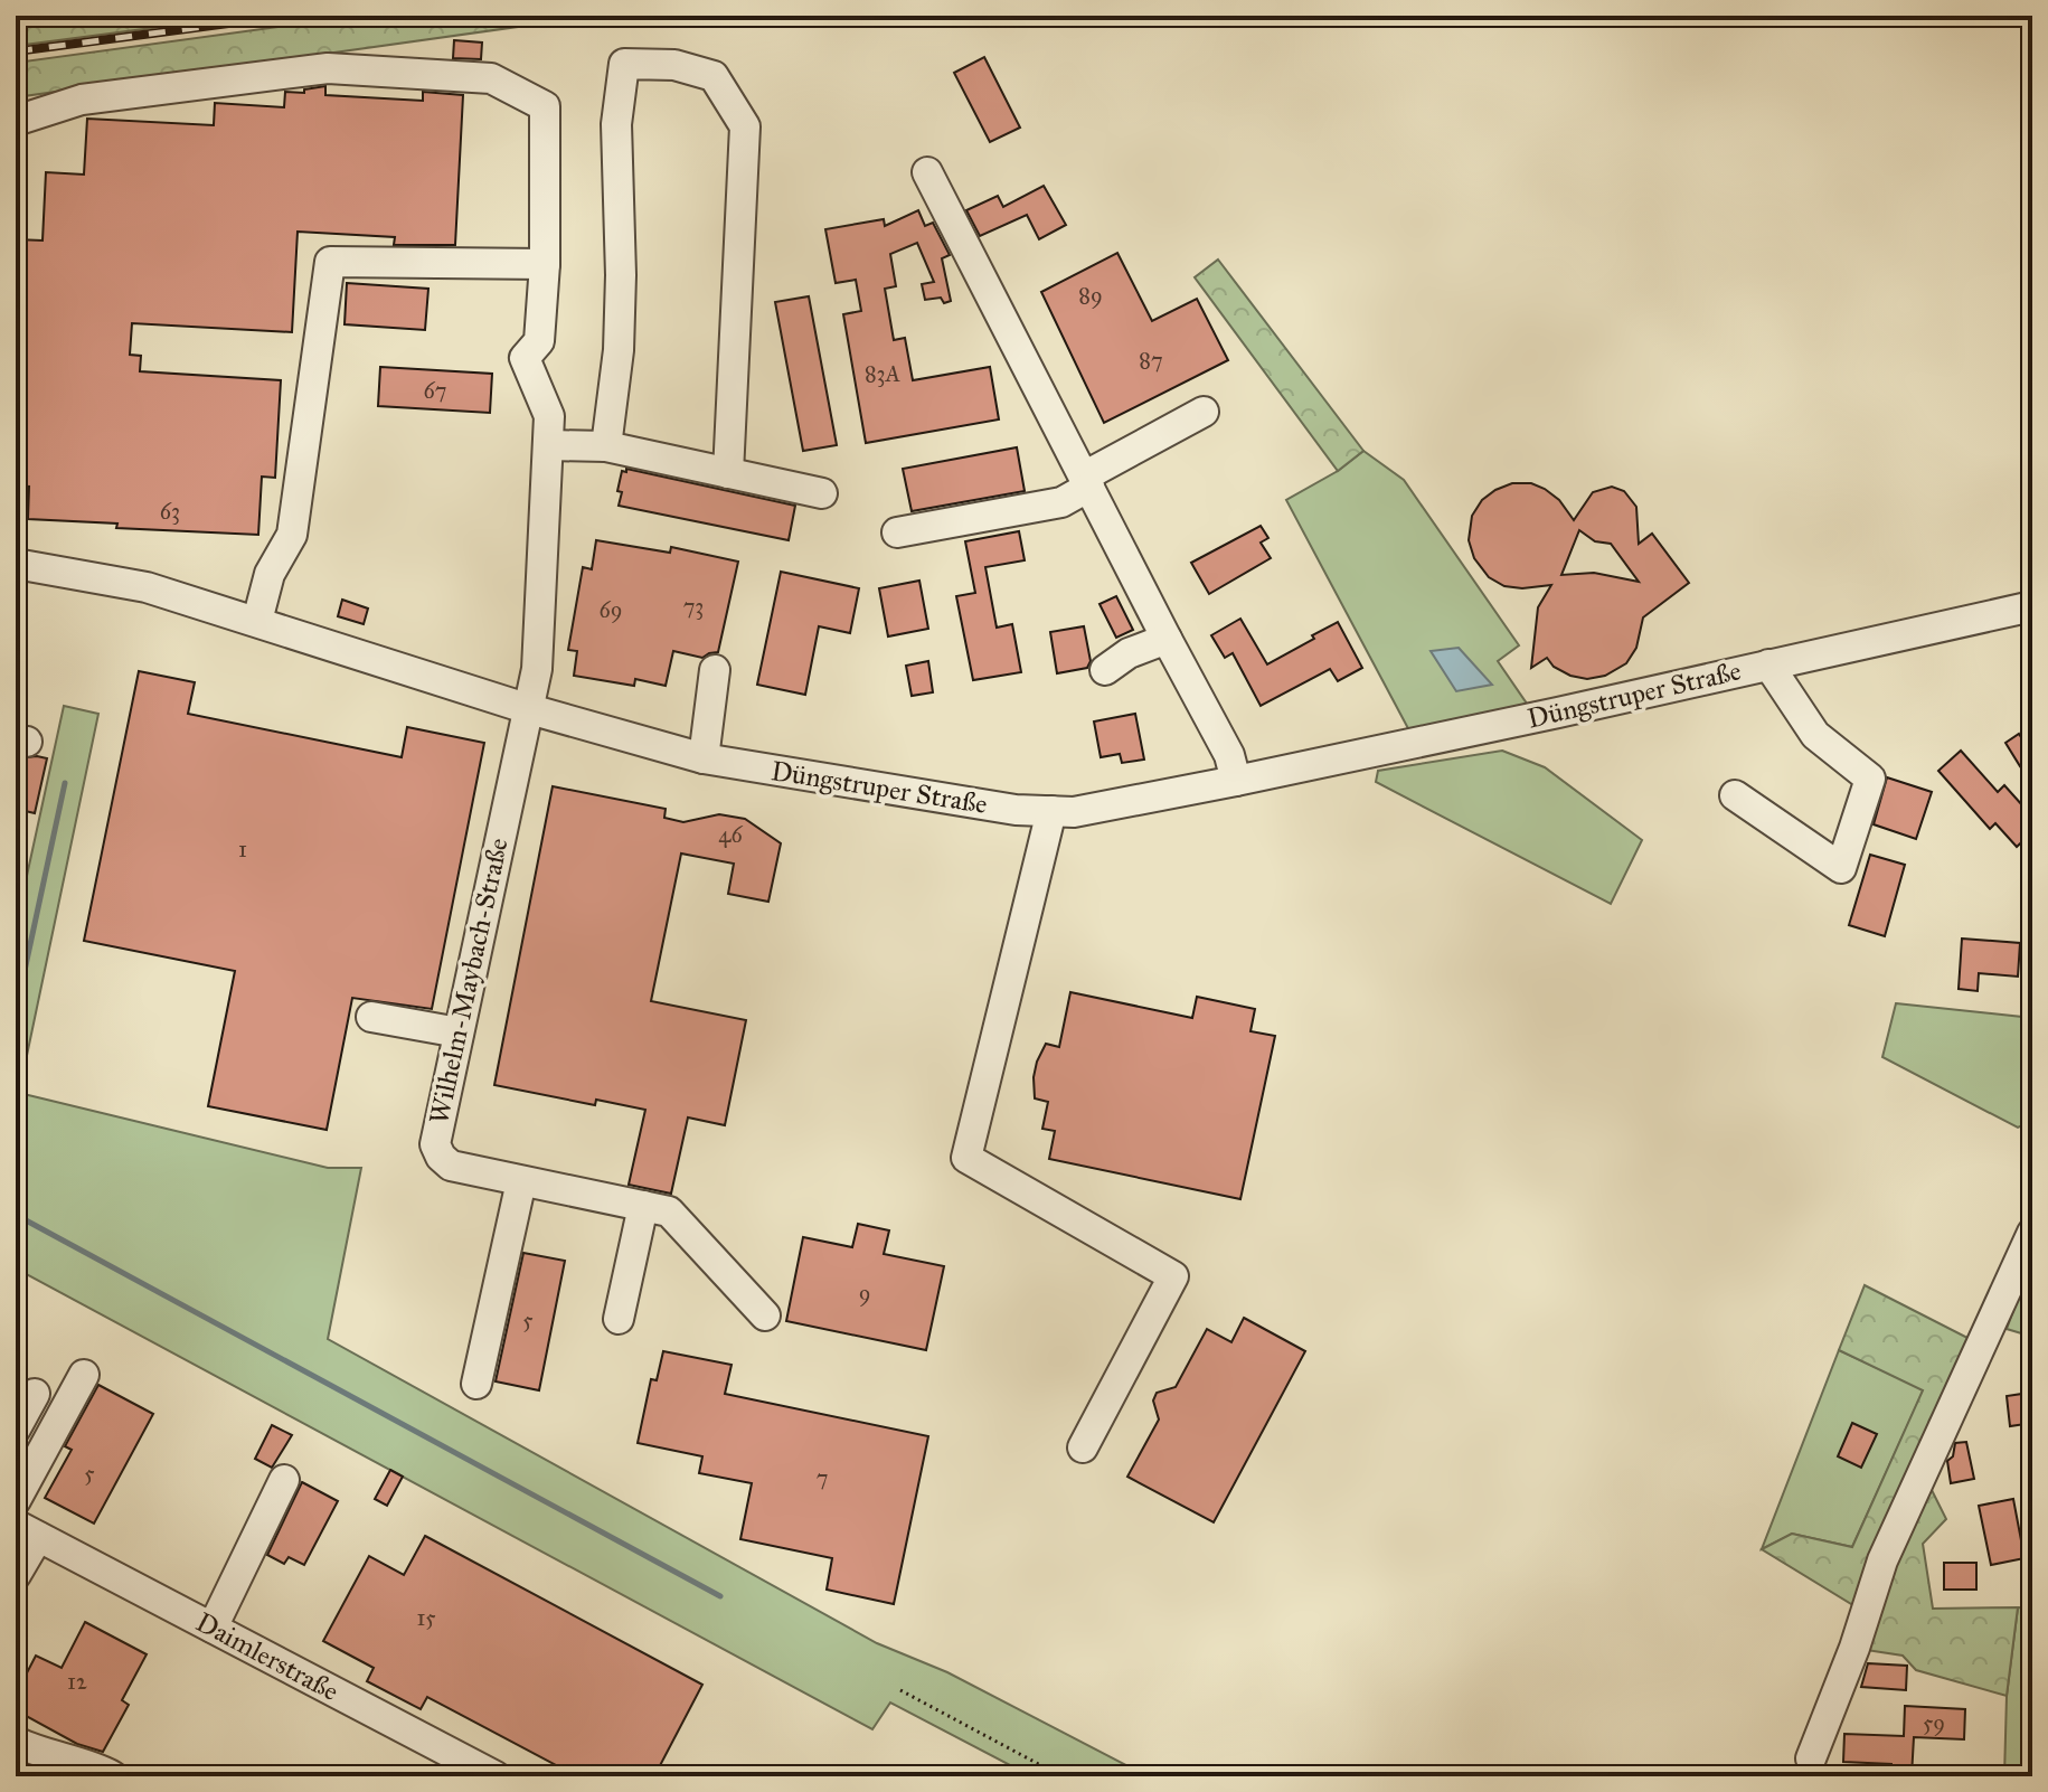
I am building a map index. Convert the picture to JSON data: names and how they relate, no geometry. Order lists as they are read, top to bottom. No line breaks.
{"streets":{"street":["Düngstruper Straße","Wilhelm-Maybach-Straße","Daimlerstraße"]},"crossings":[["Düngstruper Straße","Wilhelm-Maybach-Straße"]],"house_numbers":["89","87","83A","67","63","73","69","46","1","9","5","5","7","15","12","59"]}
